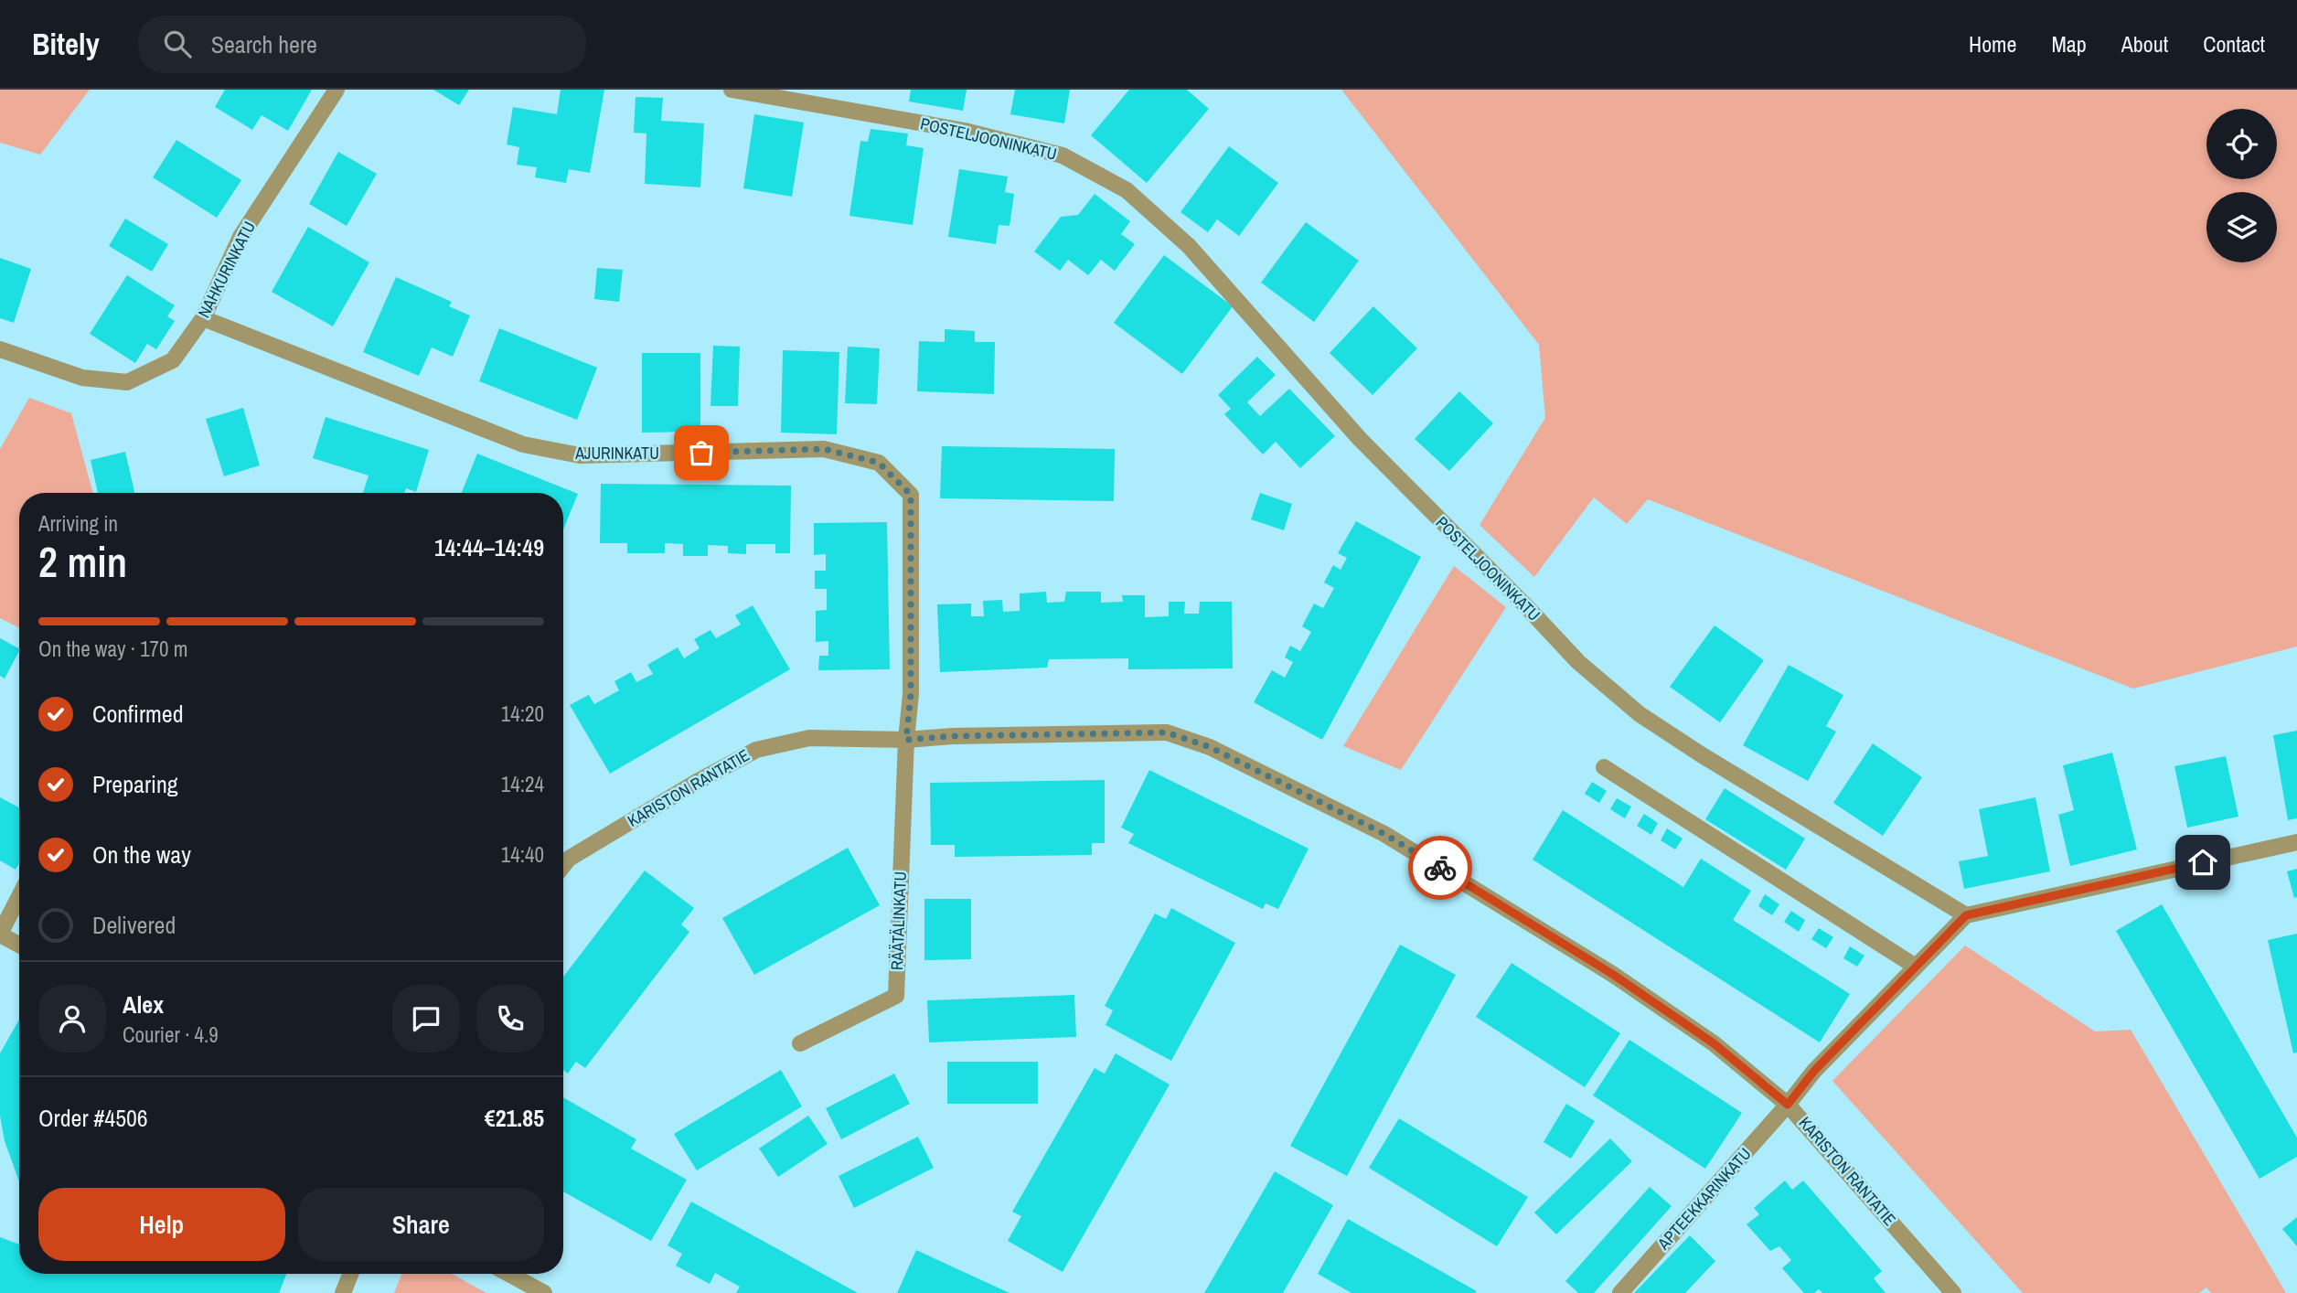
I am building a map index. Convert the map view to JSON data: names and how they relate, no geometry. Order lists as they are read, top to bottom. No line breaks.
{"streets":{"street":["POSTELJOONINKATU","NAHKURINKATU","AJURINKATU","KARISTON RANTATIE","RÄÄTÄLINKATU","APTEEKKARINKATU"]},"crossings":[["POSTELJOONINKATU","APTEEKKARINKATU"],["NAHKURINKATU","AJURINKATU"],["AJURINKATU","KARISTON RANTATIE"],["AJURINKATU","RÄÄTÄLINKATU"],["KARISTON RANTATIE","RÄÄTÄLINKATU"],["KARISTON RANTATIE","APTEEKKARINKATU"]],"page":{"header":"Bitely","search":"Search here","nav":["Home","Map","About","Contact"],"heading":["2 min","Arriving in","14:44–14:49"],"panel":["Alex","Courier · 4.9","Order #4506","€21.85"],"bar":"On the way · 170 m","list":[["Confirmed","14:20"],["Preparing","14:24"],["On the way","14:40"],"Delivered"],"buttons":["Help","Share"]}}
